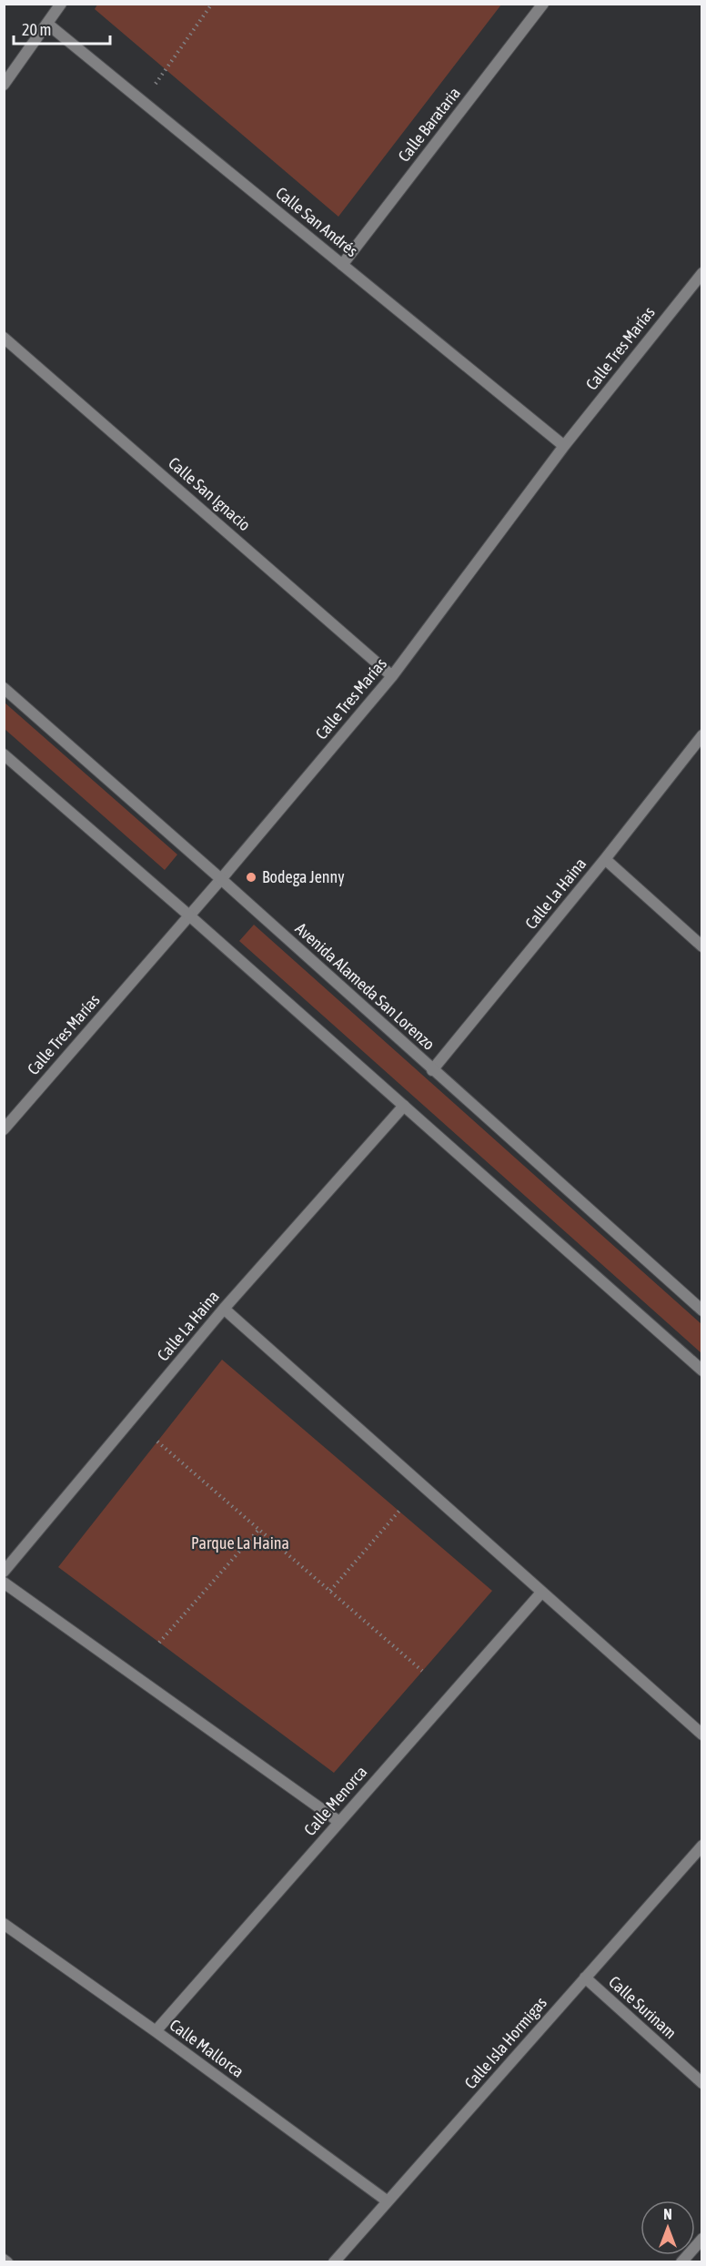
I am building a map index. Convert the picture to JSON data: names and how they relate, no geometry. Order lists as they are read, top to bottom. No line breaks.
{"streets":{"street":["Calle Barataria","Calle San Andrés","Calle Tres Marías","Calle San Ignacio","Calle La Haina","Avenida Alameda San Lorenzo","Calle Menorca","Calle Surinam","Calle Isla Hormigas","Calle Mallorca"]},"crossings":[["Calle Barataria","Calle San Andrés"],["Calle San Andrés","Calle Tres Marías"],["Calle Tres Marías","Calle San Ignacio"],["Calle Tres Marías","Avenida Alameda San Lorenzo"],["Calle La Haina","Avenida Alameda San Lorenzo"],["Calle Menorca","Calle Mallorca"],["Calle Surinam","Calle Isla Hormigas"],["Calle Isla Hormigas","Calle Mallorca"]],"parks":["Parque La Haina"],"places":["Bodega Jenny"],"scale_bar":"20 m","north":"top"}
